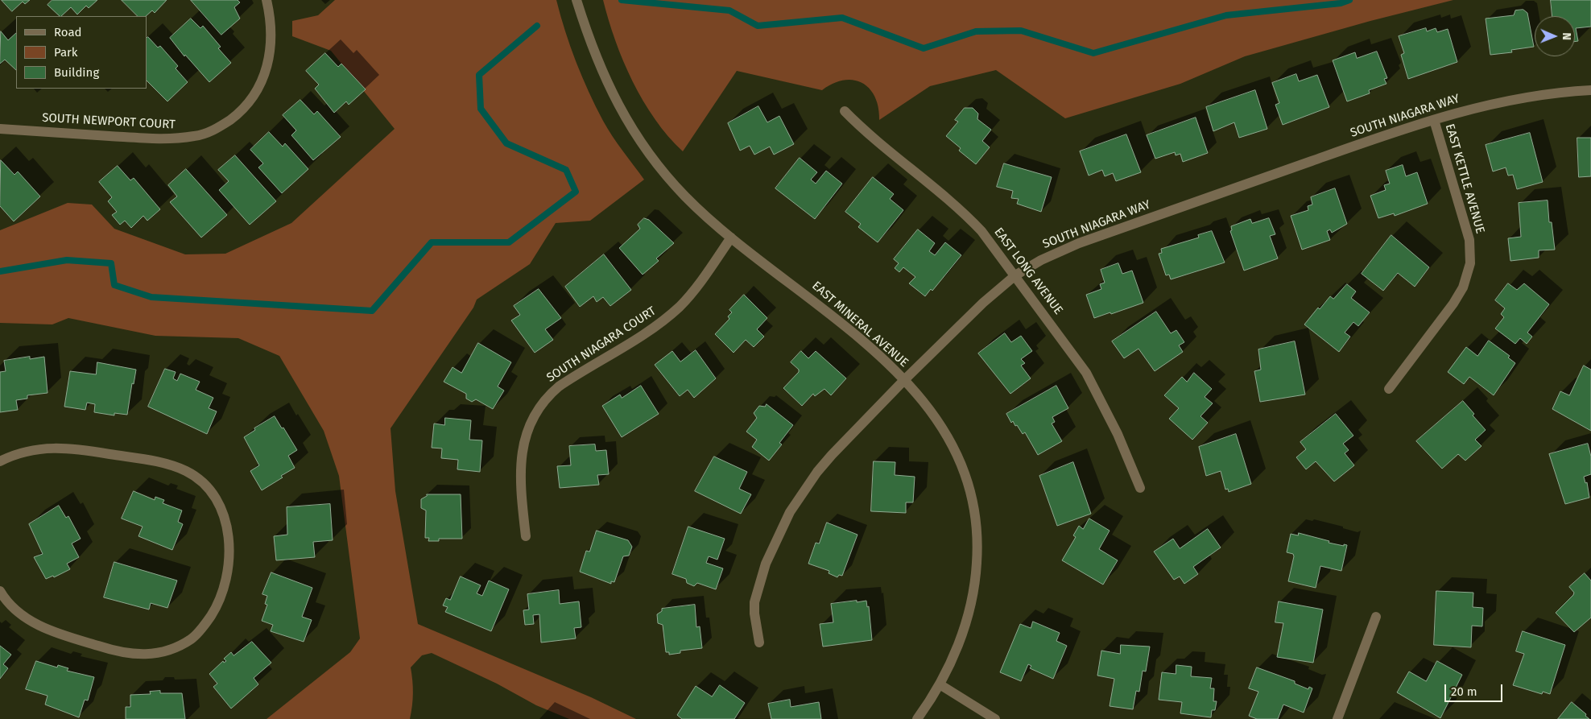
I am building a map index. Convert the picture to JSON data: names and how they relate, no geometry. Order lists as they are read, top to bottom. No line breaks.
{"streets":{"street":["SOUTH NIAGARA WAY","SOUTH NEWPORT COURT","EAST KETTLE AVENUE","EAST LONG AVENUE","EAST MINERAL AVENUE","SOUTH NIAGARA COURT"]},"crossings":[["SOUTH NIAGARA WAY","EAST KETTLE AVENUE"],["SOUTH NIAGARA WAY","EAST LONG AVENUE"],["SOUTH NIAGARA WAY","EAST MINERAL AVENUE"],["EAST MINERAL AVENUE","SOUTH NIAGARA COURT"]],"legend":["Road","Park","Building"],"scale_bar":"20 m","north":"right"}
